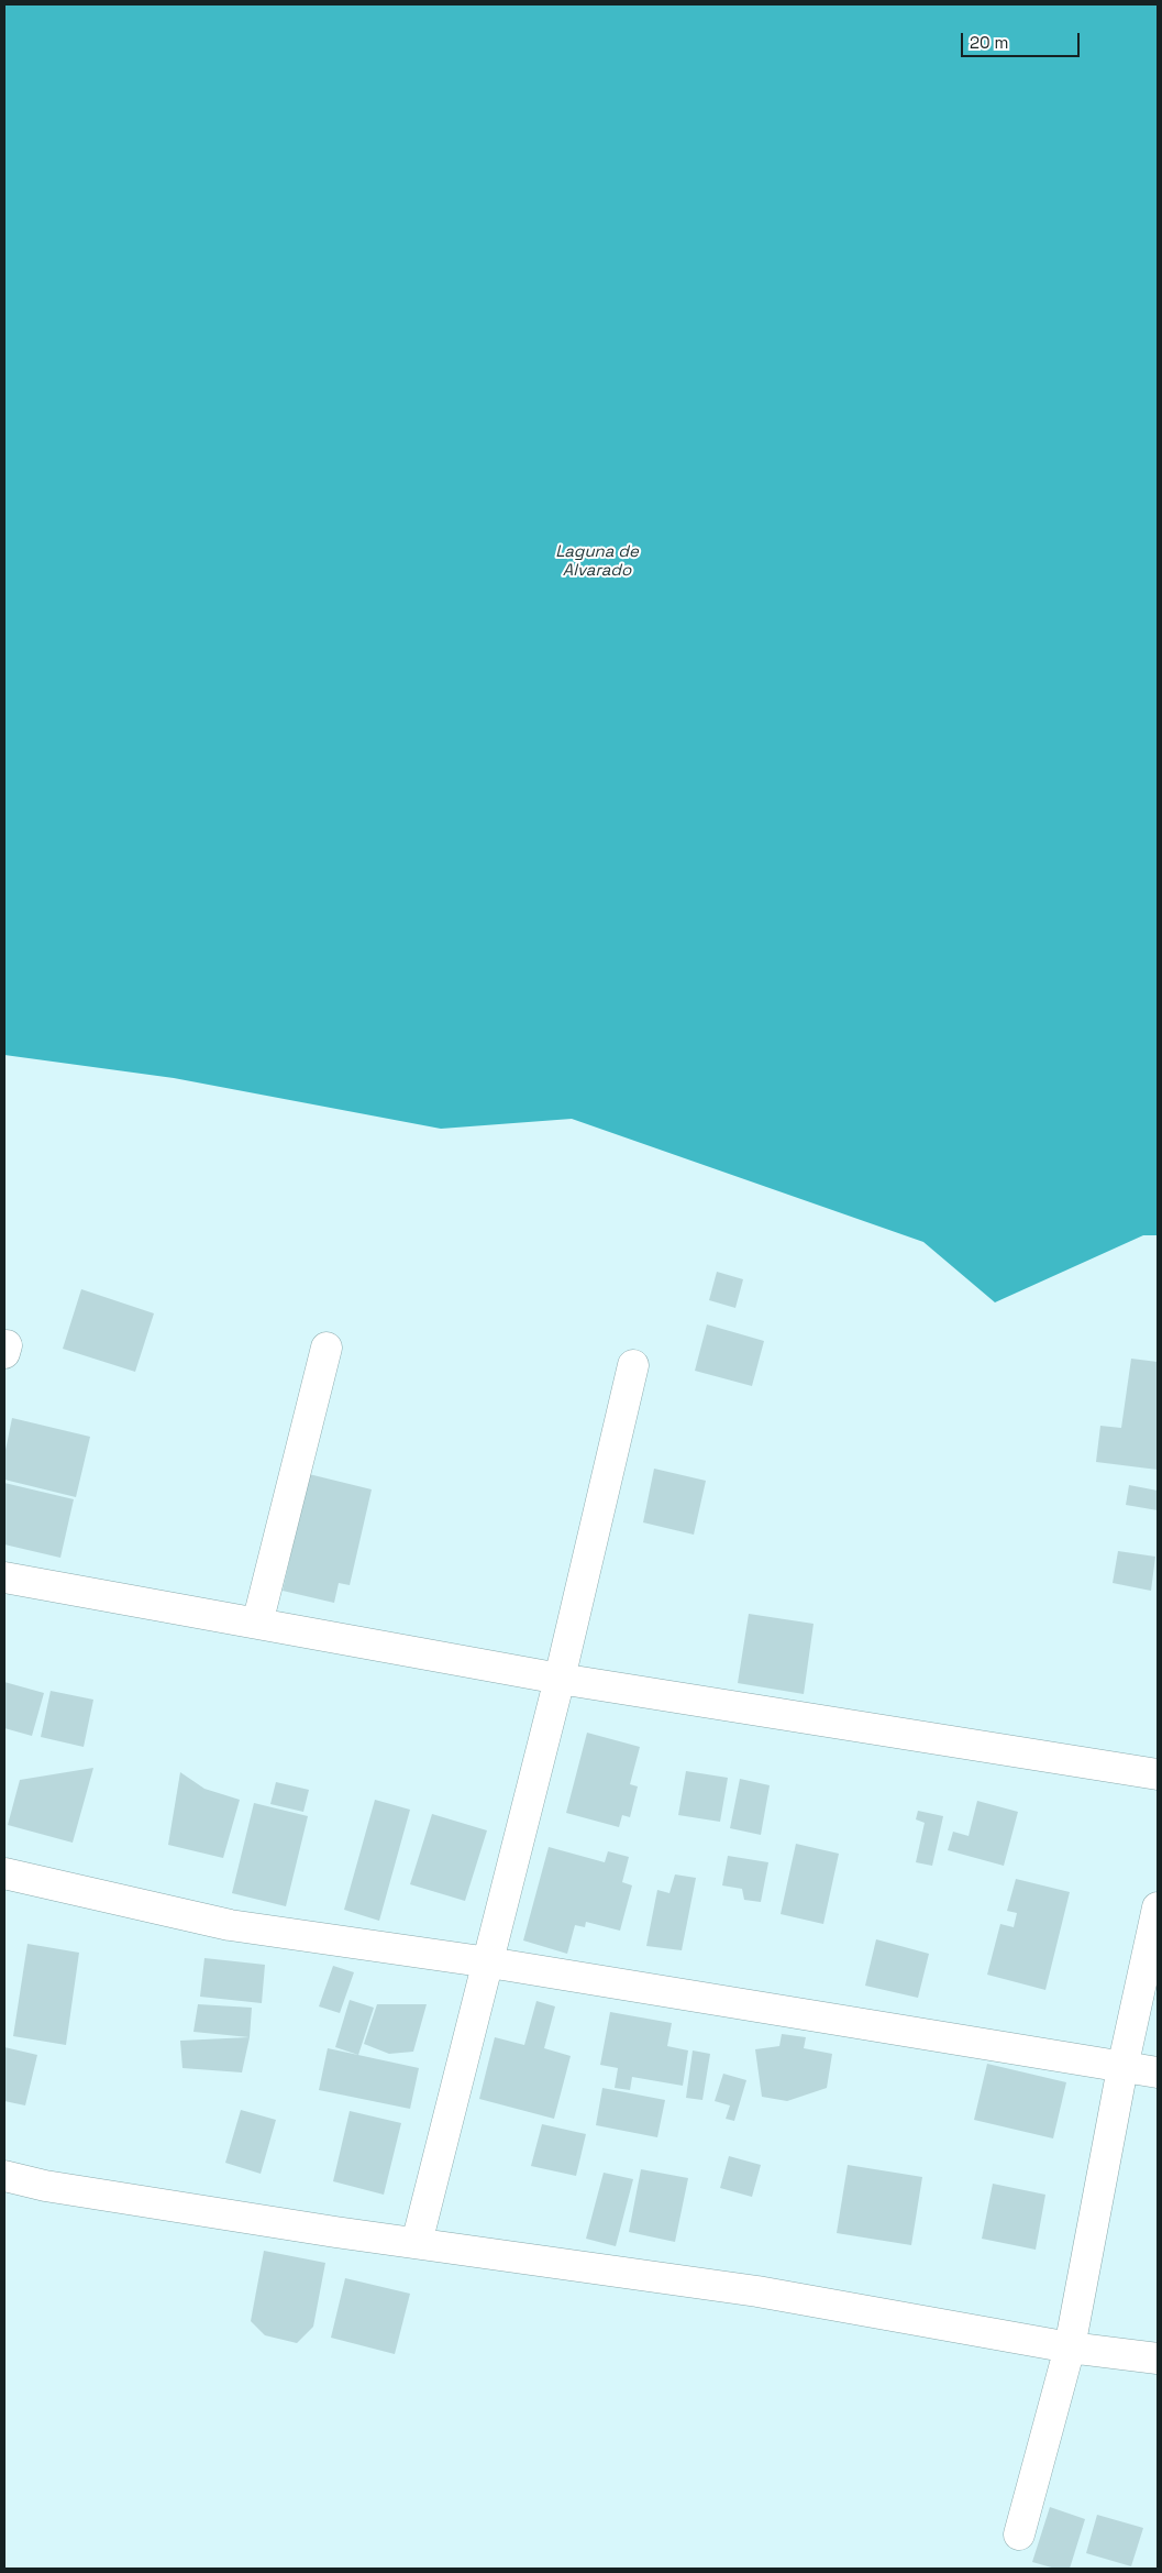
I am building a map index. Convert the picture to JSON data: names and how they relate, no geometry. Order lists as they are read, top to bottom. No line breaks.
{"water":["Laguna de Alvarado"],"scale_bar":"20 m"}
